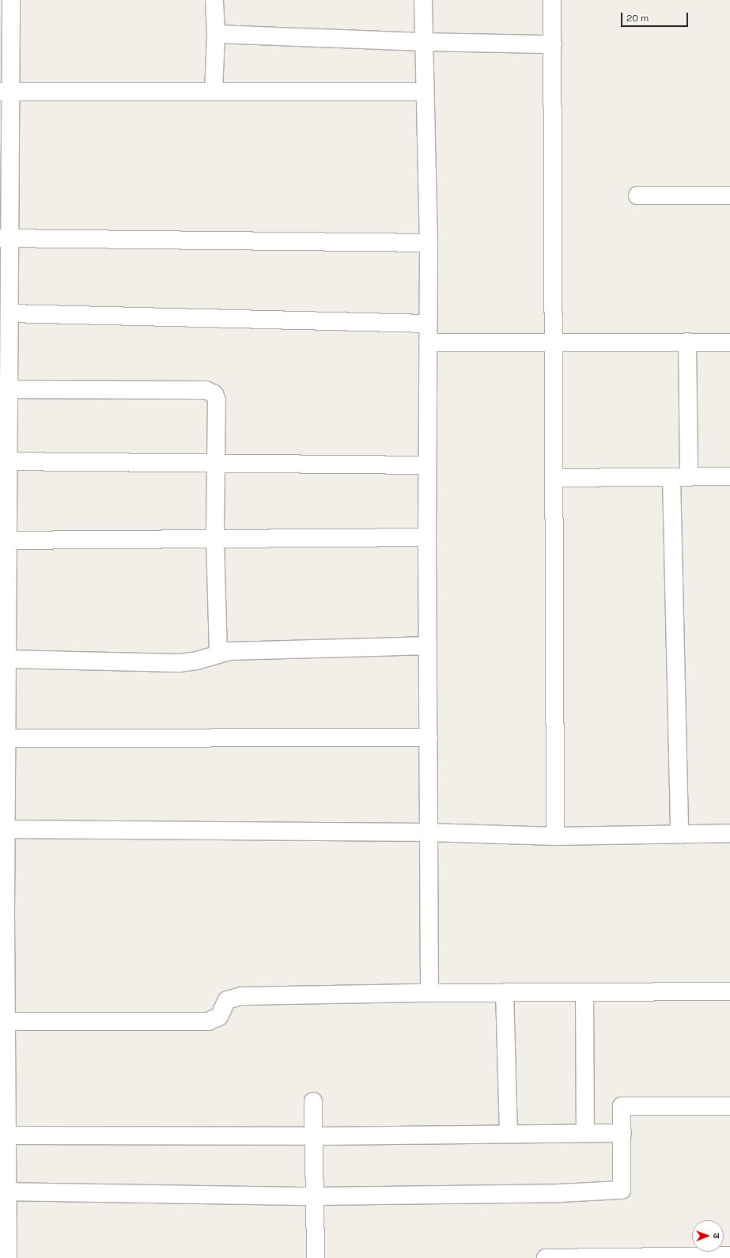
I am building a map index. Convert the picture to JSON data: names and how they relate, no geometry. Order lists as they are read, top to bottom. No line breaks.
{"scale_bar":"20 m","north":"right"}
